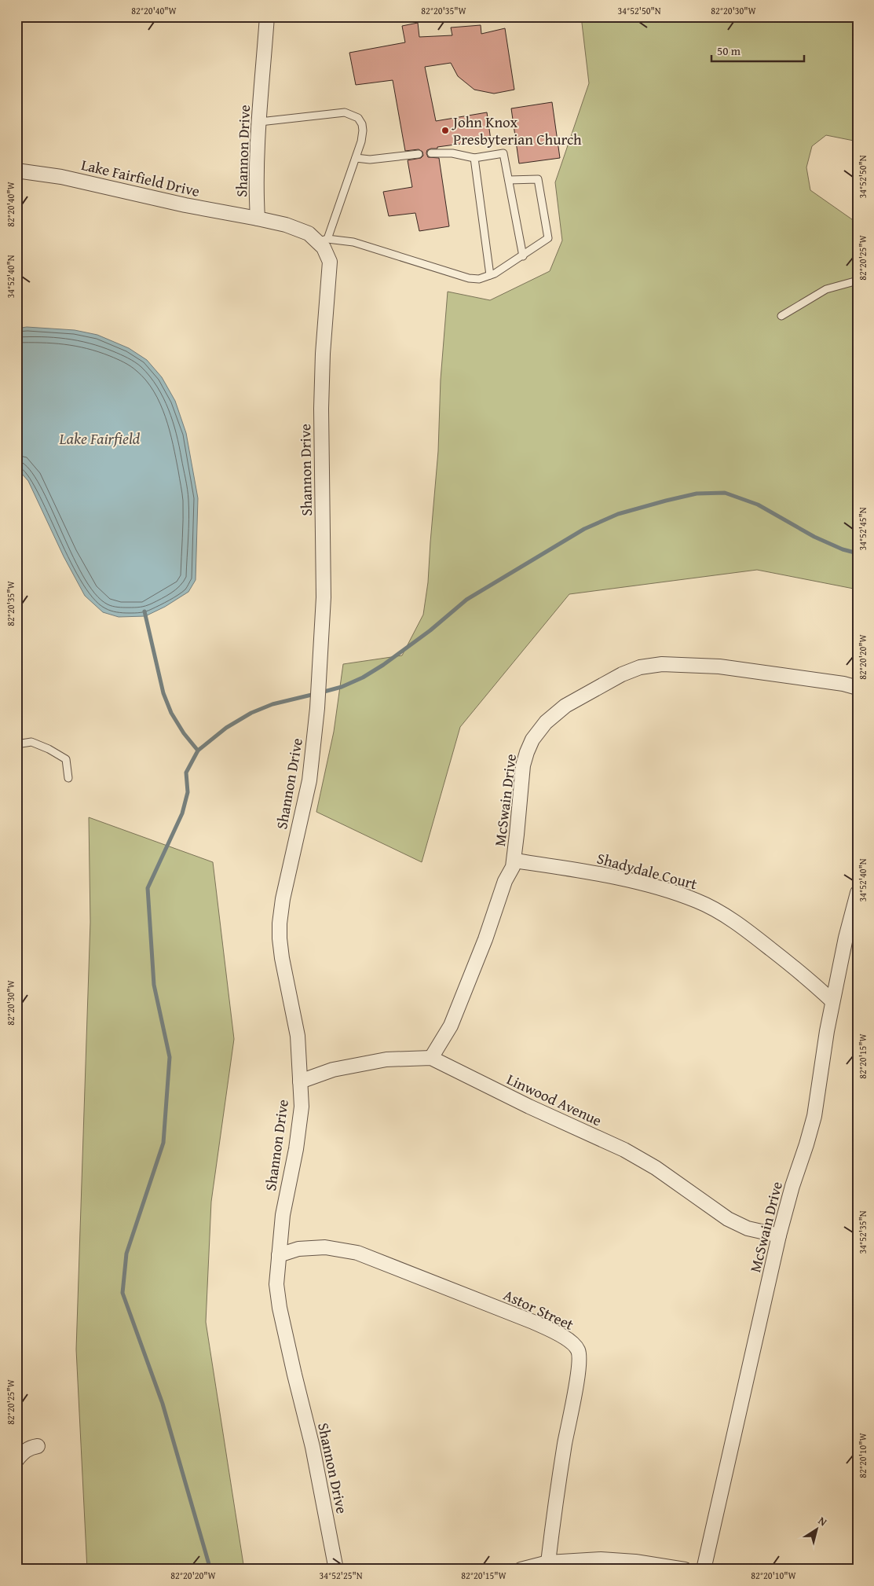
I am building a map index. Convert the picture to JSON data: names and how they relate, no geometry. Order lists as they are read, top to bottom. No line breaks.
{"streets":{"street":["Shannon Drive","Lake Fairfield Drive","McSwain Drive","Shadydale Court","Linwood Avenue","Astor Street"]},"crossings":[["Shannon Drive","Lake Fairfield Drive"],["Shannon Drive","Linwood Avenue"],["Shannon Drive","Astor Street"],["McSwain Drive","Shadydale Court"],["McSwain Drive","Linwood Avenue"]],"water":["Lake Fairfield"],"places":["John Knox Presbyterian Church"],"scale_bar":"50 m","north":"top right","coordinates":["82°20'40\"W","82°20'35\"W","34°52'50\"N","82°20'30\"W","82°20'25\"W","34°52'40\"N","34°52'45\"N","82°20'20\"W","82°20'15\"W","34°52'35\"N","82°20'10\"W","34°52'25\"N"]}
